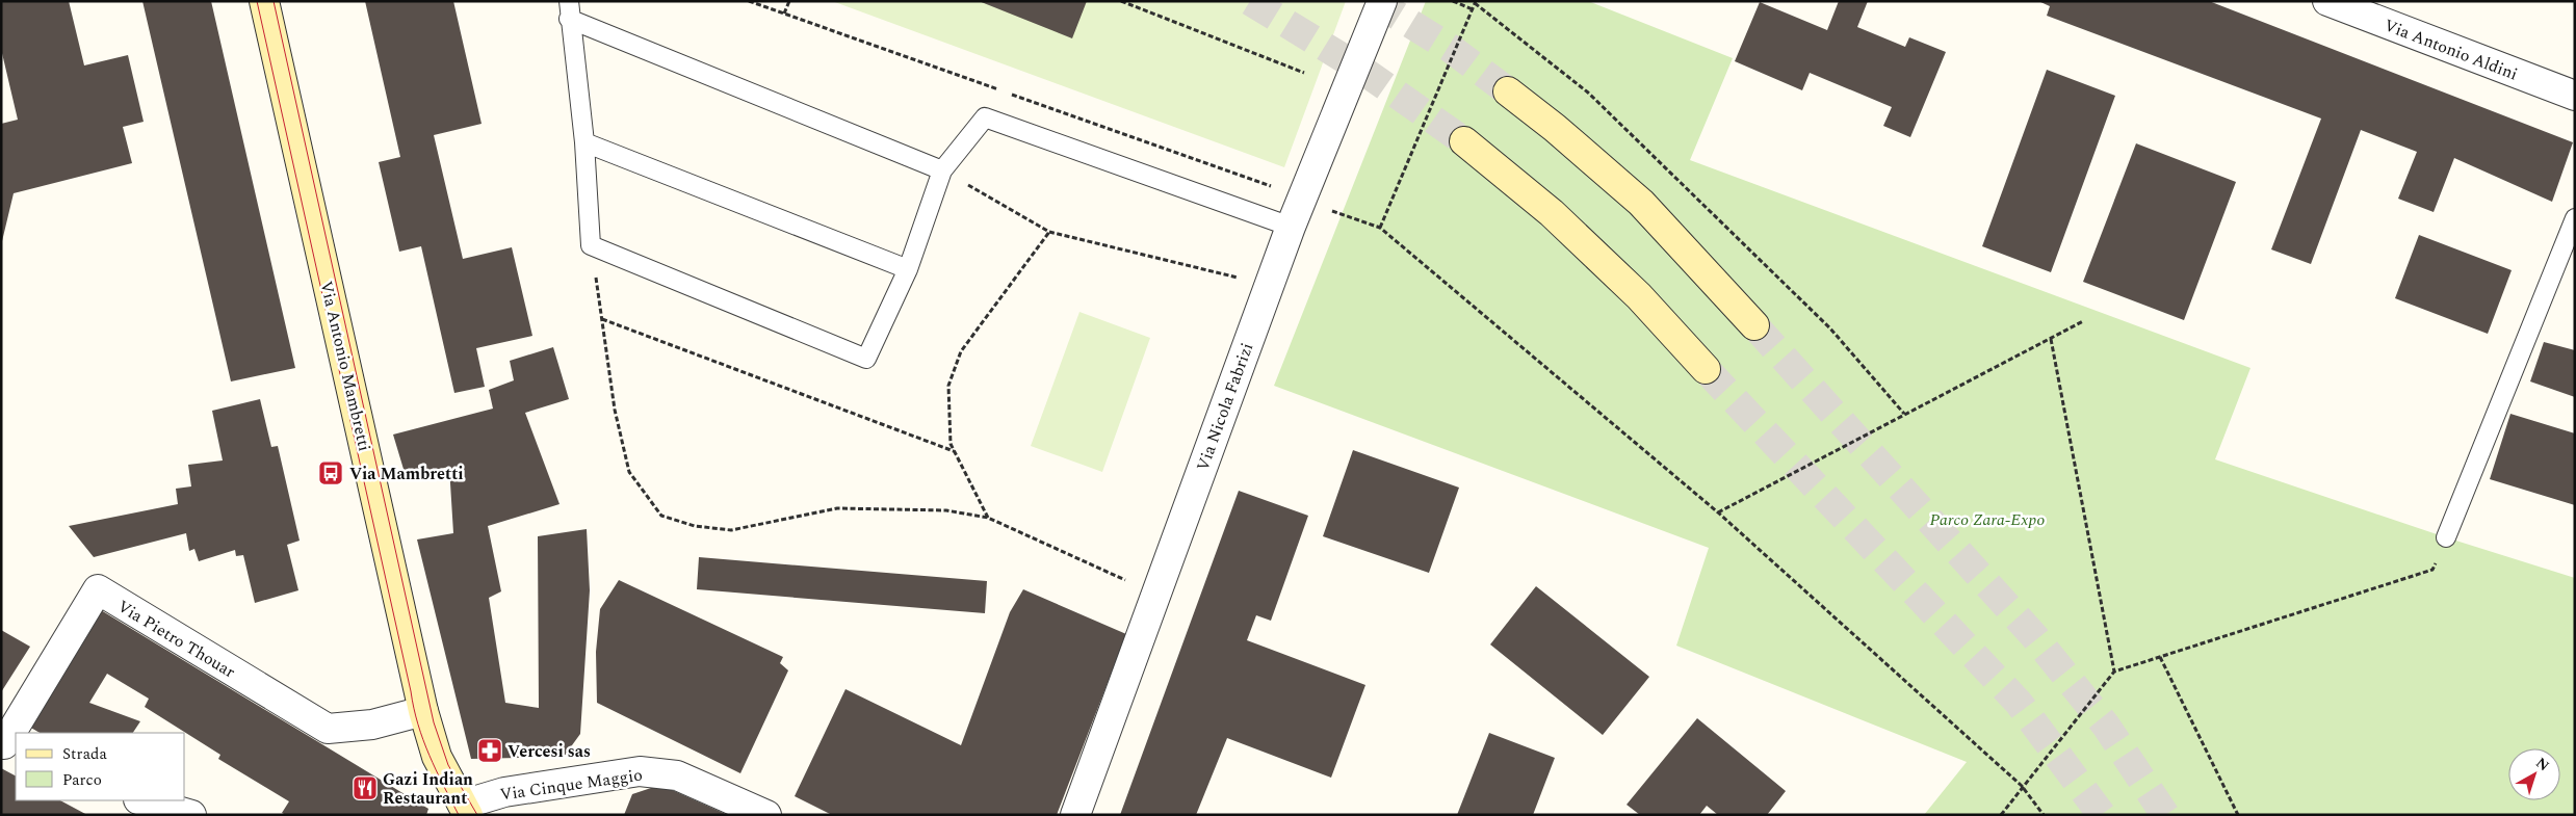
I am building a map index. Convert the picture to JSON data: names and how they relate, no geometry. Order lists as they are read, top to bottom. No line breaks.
{"streets":{"main road":["Via Antonio Mambretti"],"street":["Via Antonio Aldini","Via Nicola Fabrizi","Via Pietro Thouar","Via Cinque Maggio"]},"crossings":[["Via Antonio Mambretti","Via Pietro Thouar"],["Via Antonio Mambretti","Via Cinque Maggio"]],"parks":["Parco Zara-Expo"],"places":{"bus stop":["Via Mambretti"],"pharmacy":["Vercesi sas"],"restaurant":["Gazi Indian Restaurant"]},"legend":["Strada","Parco"],"north":"top right"}
